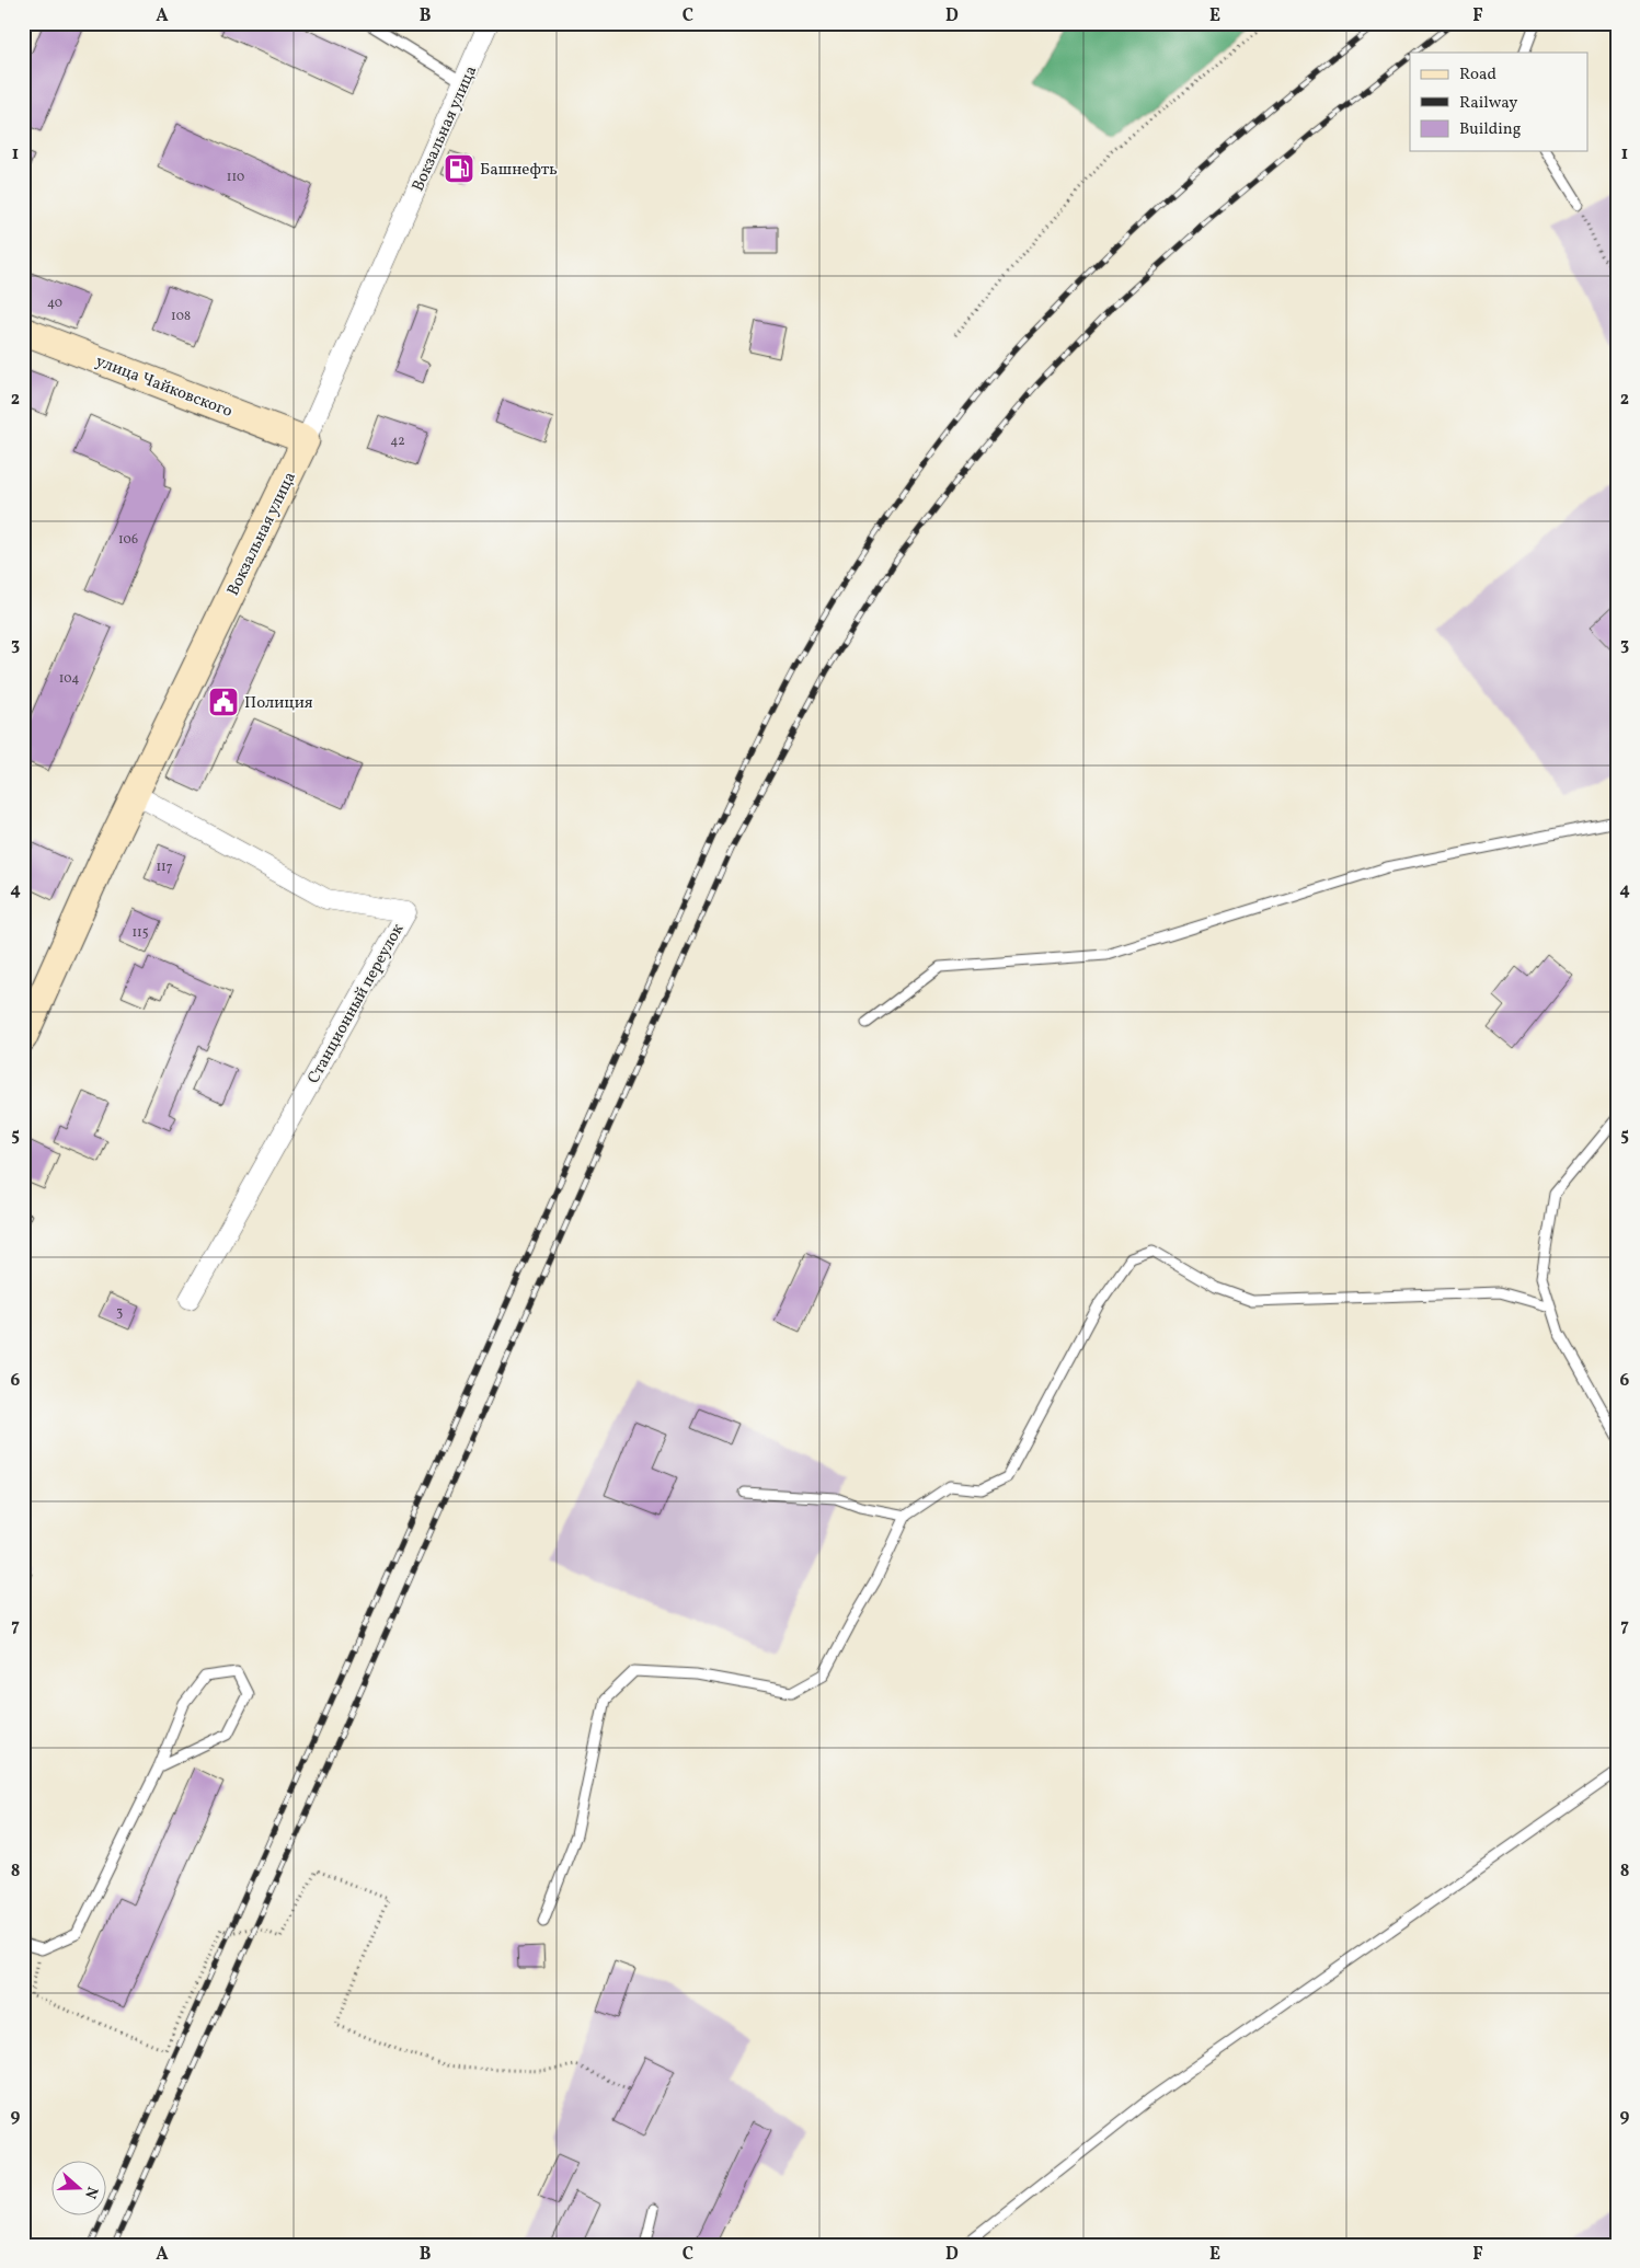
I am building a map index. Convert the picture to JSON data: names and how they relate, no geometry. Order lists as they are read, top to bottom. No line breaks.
{"streets":{"street":["Вокзальная улица","улица Чайковского","Станционный переулок"]},"crossings":[["Вокзальная улица","улица Чайковского"],["Вокзальная улица","Станционный переулок"]],"places":{"fuel station":["Башнефть"],"public building":["Полиция"]},"house_numbers":["110","40","108","42","106","104","117","115","3"],"legend":["Road","Railway","Building"],"north":"right","grid":{"columns":["A","B","C","D","E","F"],"rows":["1","2","3","4","5","6","7","8","9"]}}
